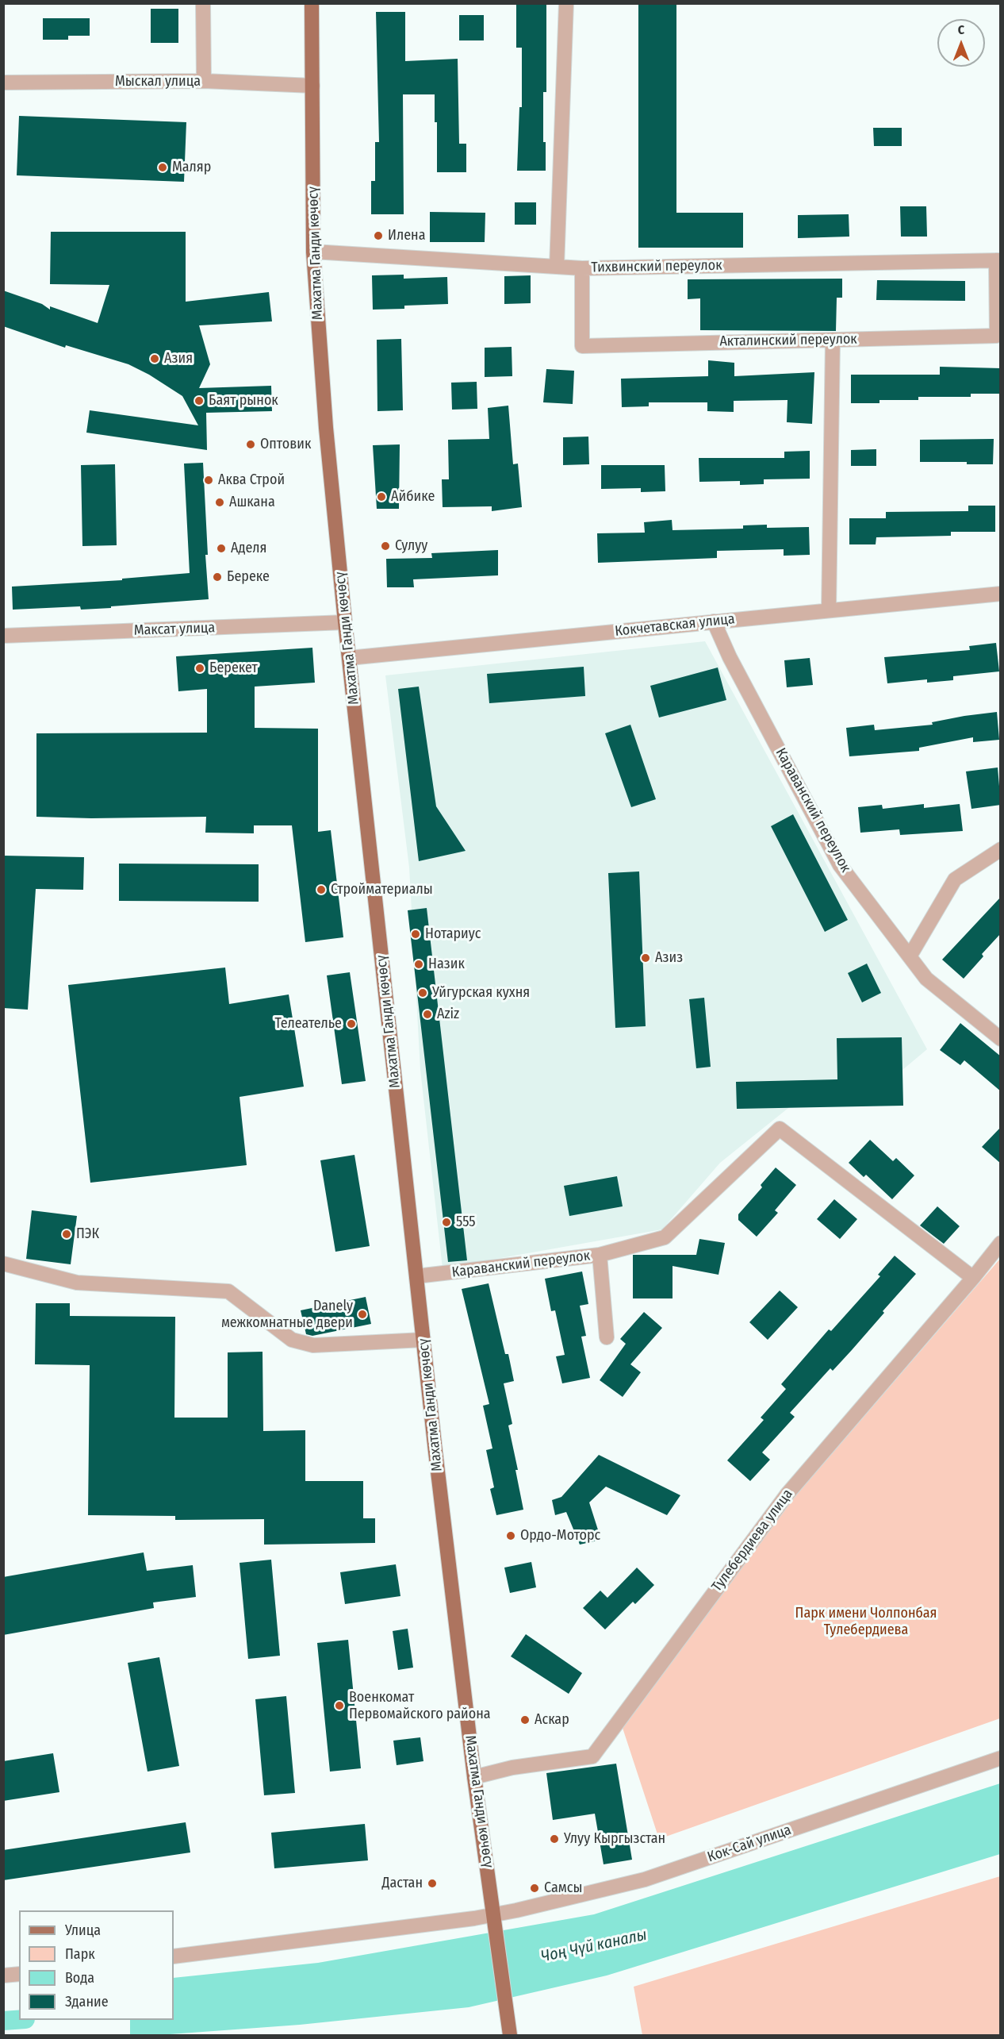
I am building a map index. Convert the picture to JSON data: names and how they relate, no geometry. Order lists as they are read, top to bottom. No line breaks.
{"streets":{"main road":["Махатма Ганди көчөсү"],"street":["Мыскал улица","Тихвинский переулок","Акталинский переулок","Кокчетавская улица","Максат улица","Караванский переулок","Тулебердиева улица","Кок-Сай улица"]},"crossings":[["Мыскал улица","Махатма Ганди көчөсү"],["Махатма Ганди көчөсү","Тихвинский переулок"],["Махатма Ганди көчөсү","Кокчетавская улица"],["Махатма Ганди көчөсү","Максат улица"],["Махатма Ганди көчөсү","Караванский переулок"],["Махатма Ганди көчөсү","Тулебердиева улица"],["Махатма Ганди көчөсү","Кок-Сай улица"],["Тихвинский переулок","Акталинский переулок"],["Кокчетавская улица","Караванский переулок"]],"water":["Чоң Чүй каналы"],"parks":["Парк имени Чолпонбая Тулебердиева"],"places":["Маляр","Илена","Азия","Баят рынок","Оптовик","Аква Строй","Айбике","Ашкана","Сулуу","Аделя","Береке","Берекет","Стройматериалы","Нотариус","Азиз","Назик","Уйгурская кухня","Aziz","Телеателье","555","ПЭК","Danely межкомнатные двери","Ордо-Моторс","Военкомат Первомайского района","Аскар","Улуу Кыргызстан","Дастан","Самсы"],"legend":["Улица","Парк","Вода","Здание"],"north":"top"}
